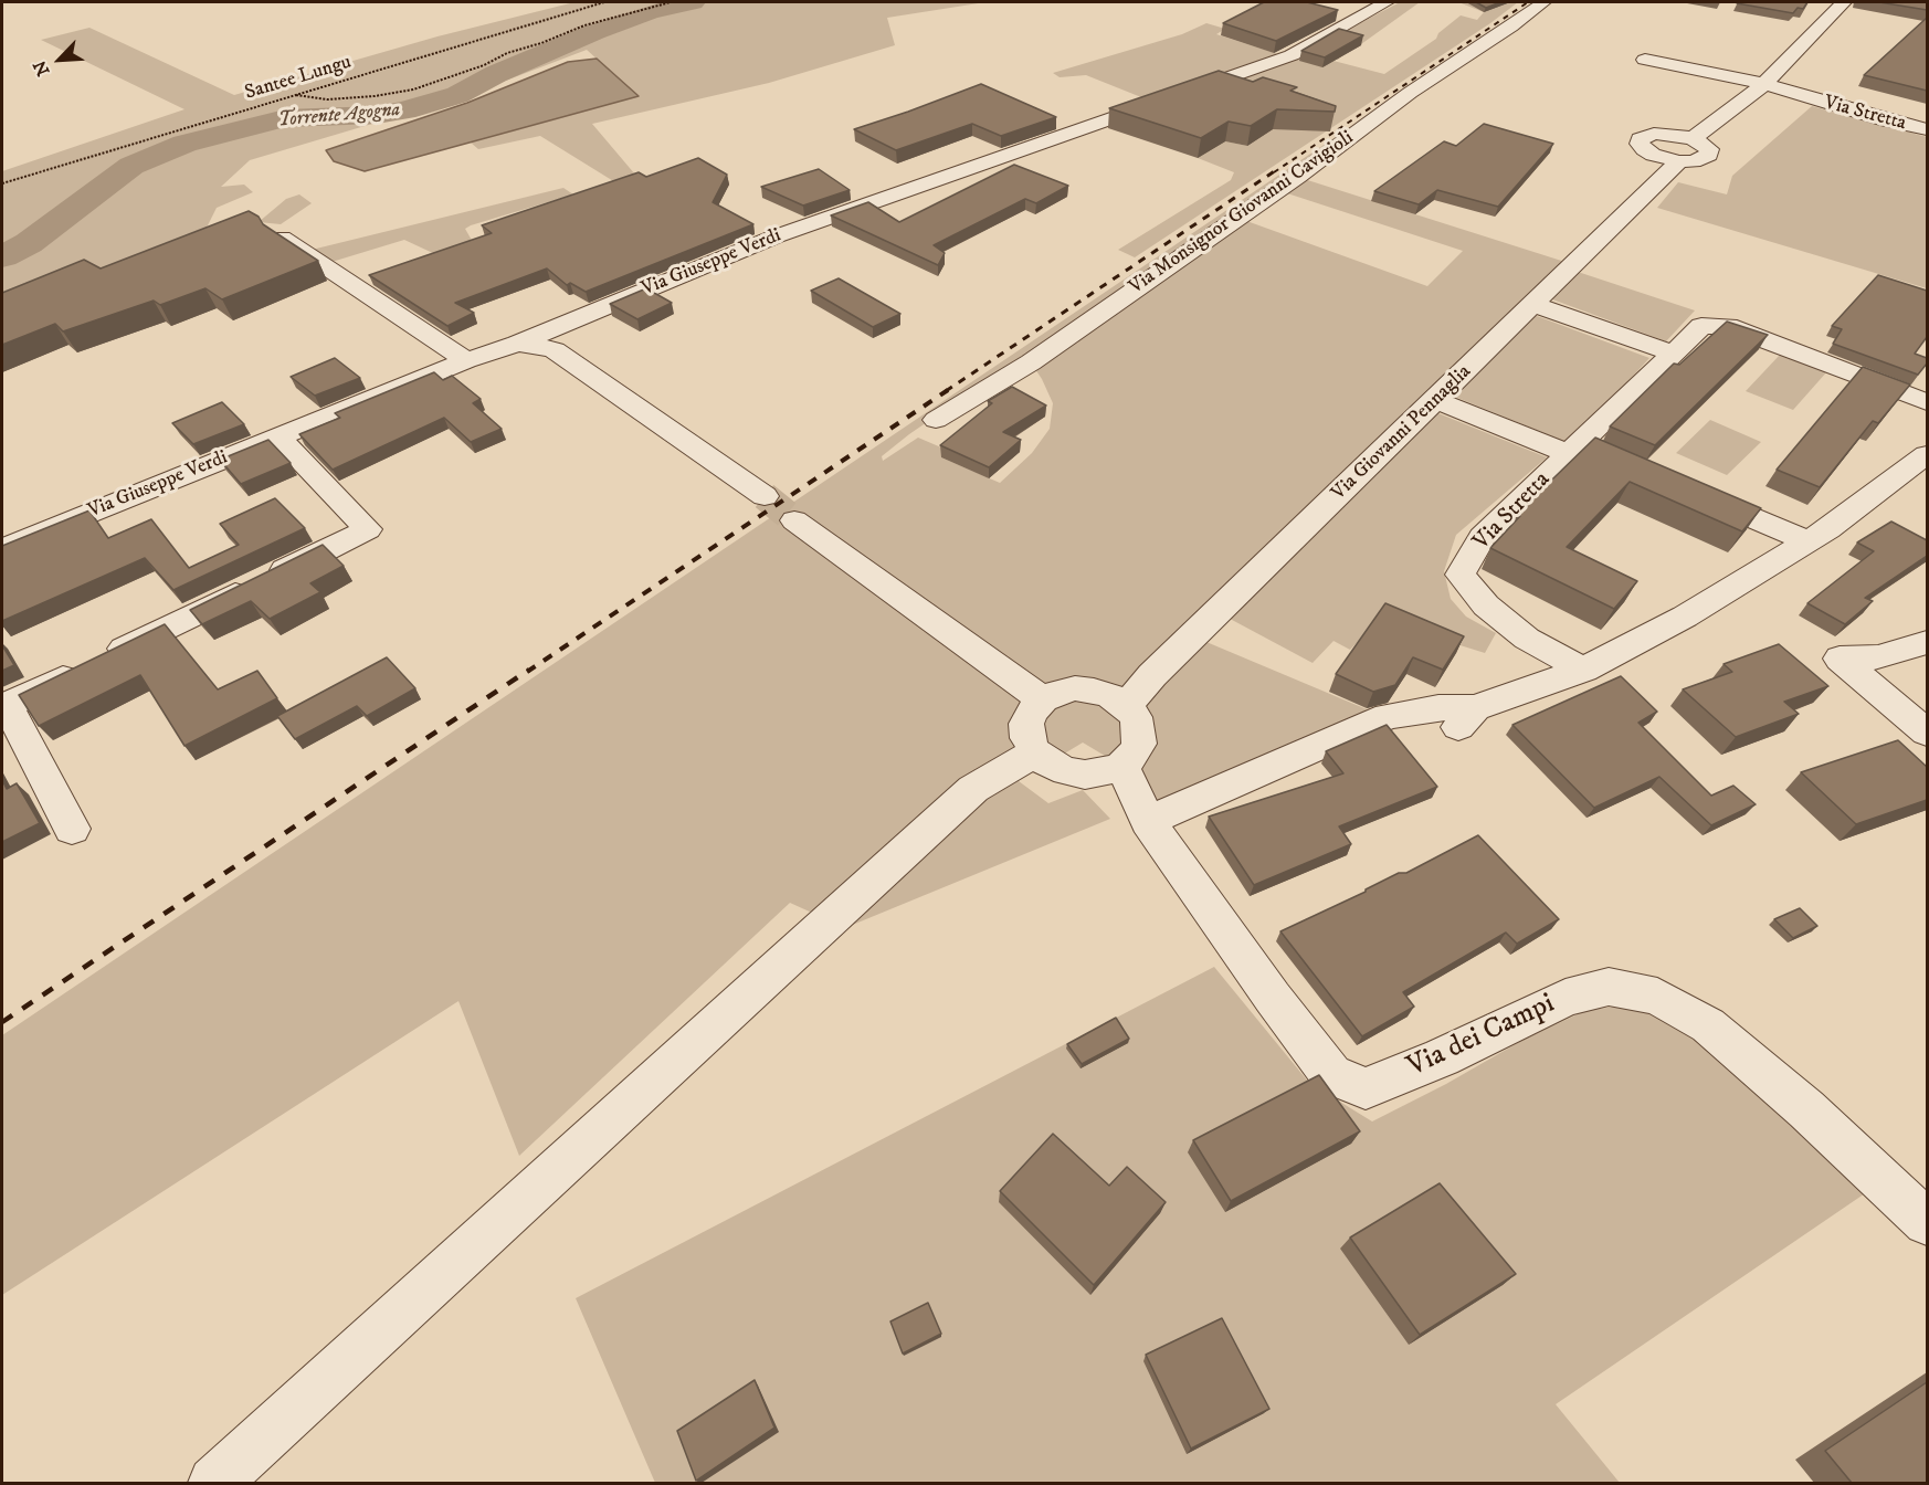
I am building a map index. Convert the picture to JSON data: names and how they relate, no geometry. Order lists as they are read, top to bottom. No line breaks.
{"streets":{"street":["Via Stretta","Via Monsignor Giovanni Cavigioli","Via Giuseppe Verdi","Via Giovanni Pennaglia","Via dei Campi"],"path":["Santee Lungu"]},"crossings":[["Via Stretta","Via Giovanni Pennaglia"],["Via Giovanni Pennaglia","Via dei Campi"]],"water":["Torrente Agogna"],"north":"bottom left"}
